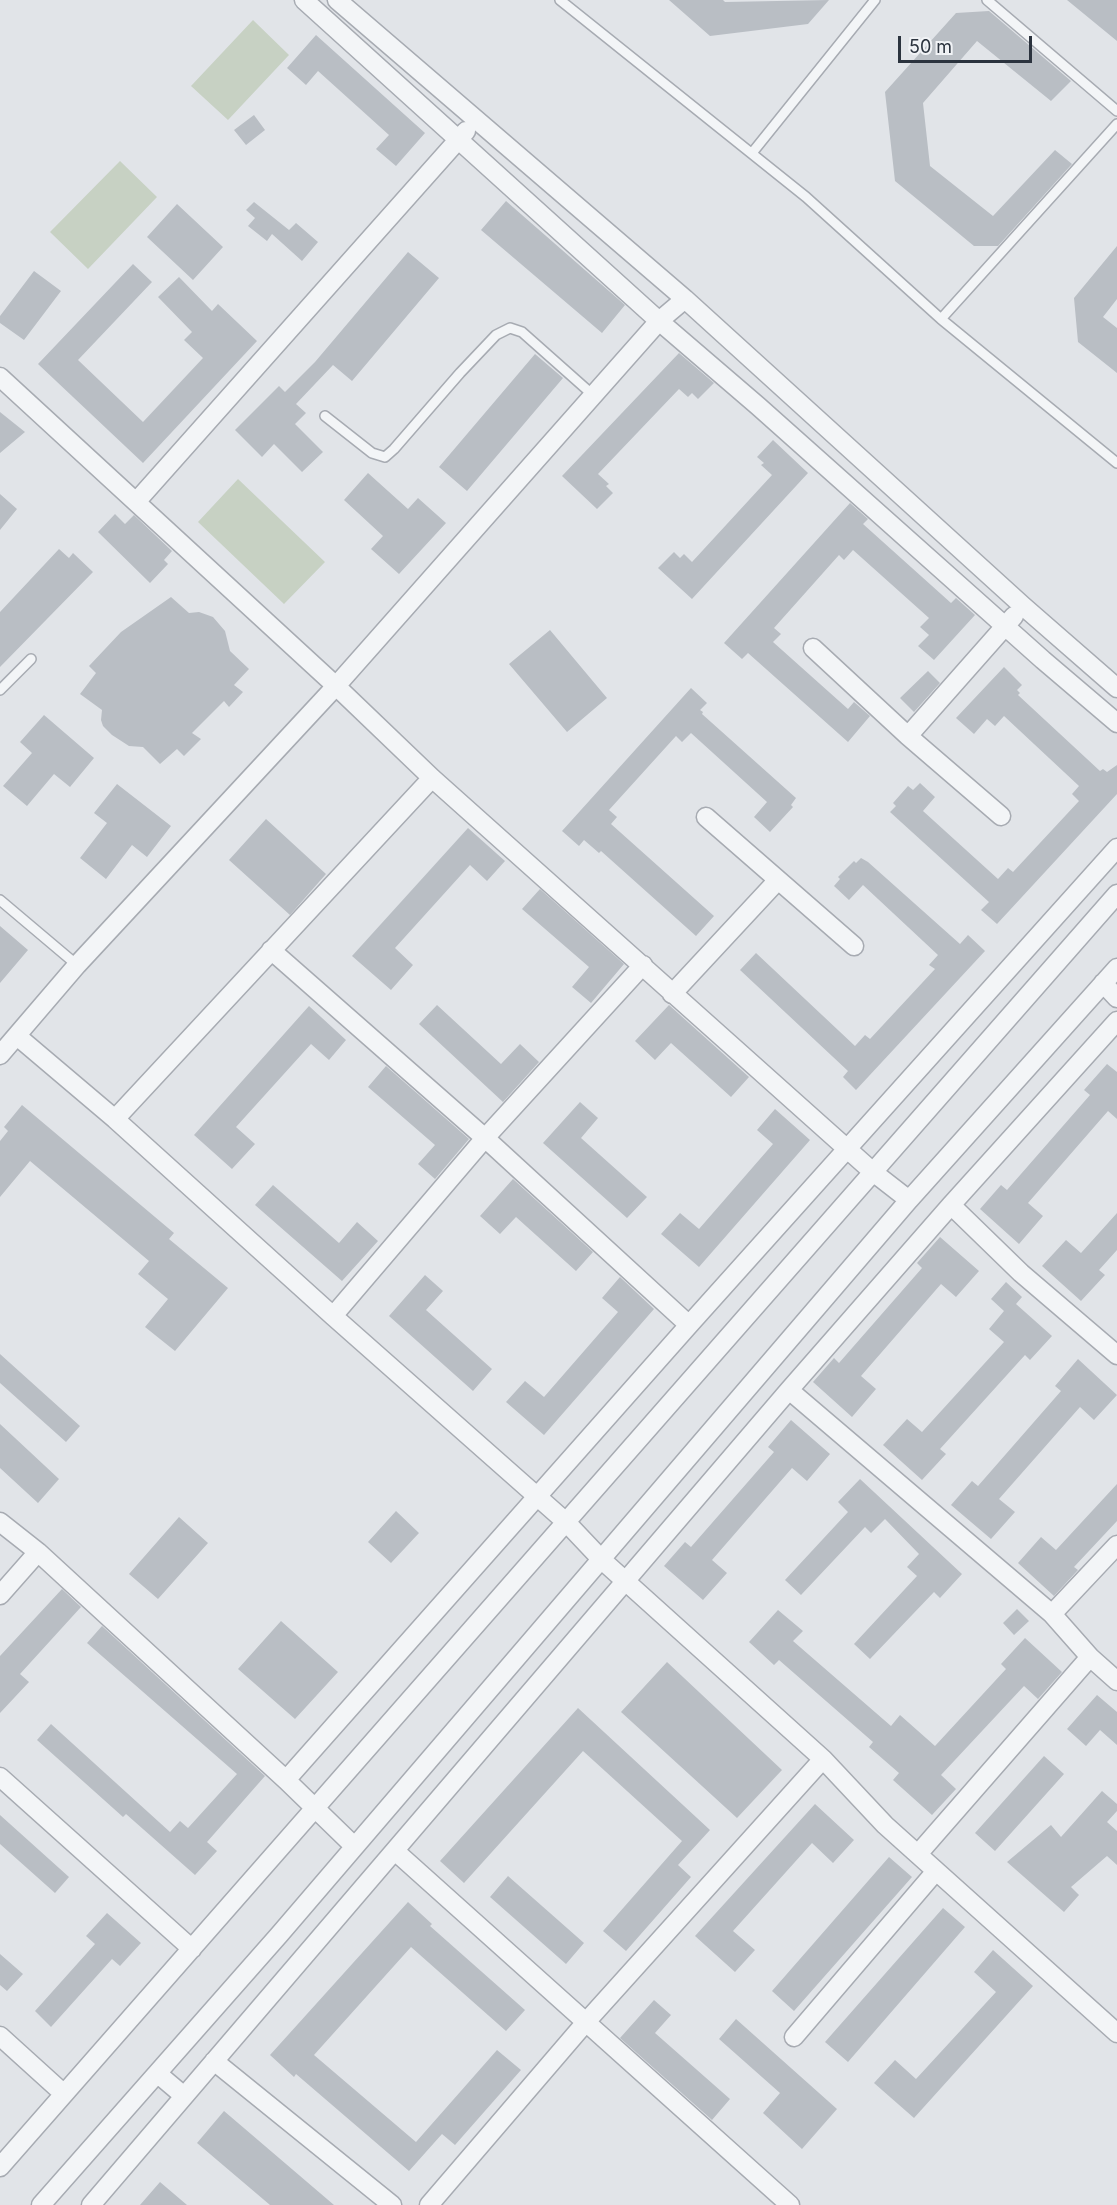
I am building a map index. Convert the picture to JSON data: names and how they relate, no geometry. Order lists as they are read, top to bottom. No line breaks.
{"scale_bar":"50 m"}
